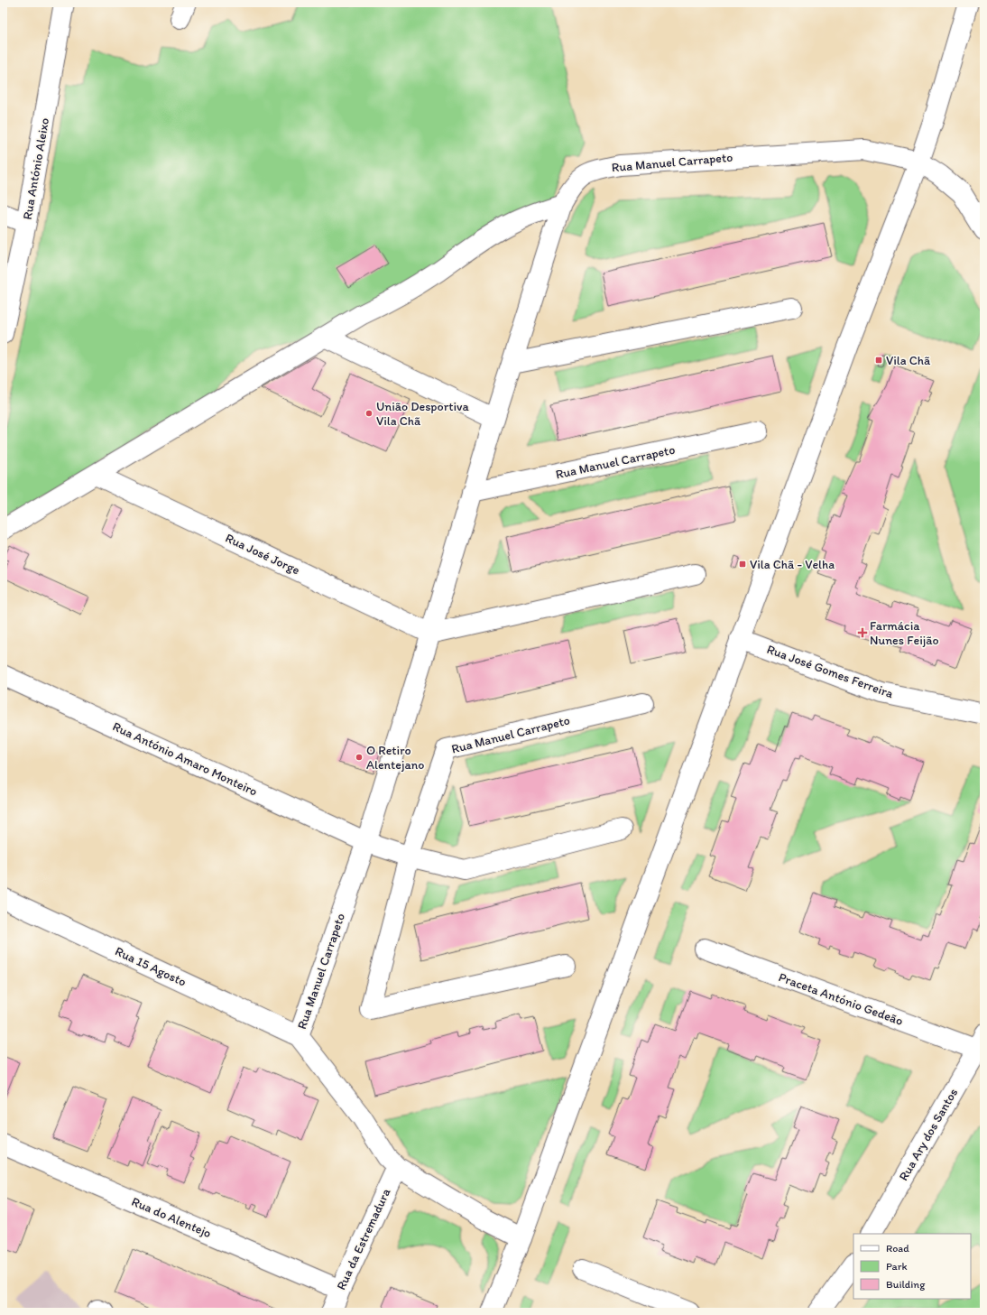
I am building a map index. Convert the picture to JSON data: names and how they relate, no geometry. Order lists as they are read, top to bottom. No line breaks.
{"streets":{"street":["Rua Manuel Carrapeto","Rua António Aleixo","Rua José Jorge","Rua José Gomes Ferreira","Rua António Amaro Monteiro","Rua 15 Agosto","Praceta António Gedeão","Rua Ary dos Santos","Rua do Alentejo","Rua da Estremadura"]},"crossings":[["Rua Manuel Carrapeto","Rua José Jorge"],["Rua Manuel Carrapeto","Rua António Amaro Monteiro"],["Rua Manuel Carrapeto","Rua 15 Agosto"],["Rua Manuel Carrapeto","Rua da Estremadura"],["Praceta António Gedeão","Rua Ary dos Santos"],["Rua do Alentejo","Rua da Estremadura"]],"places":{"transit":["Vila Chã","Vila Chã - Velha"],"other":["União Desportiva Vila Chã","O Retiro Alentejano"],"health":["Farmácia Nunes Feijão"]},"legend":["Road","Park","Building"]}
